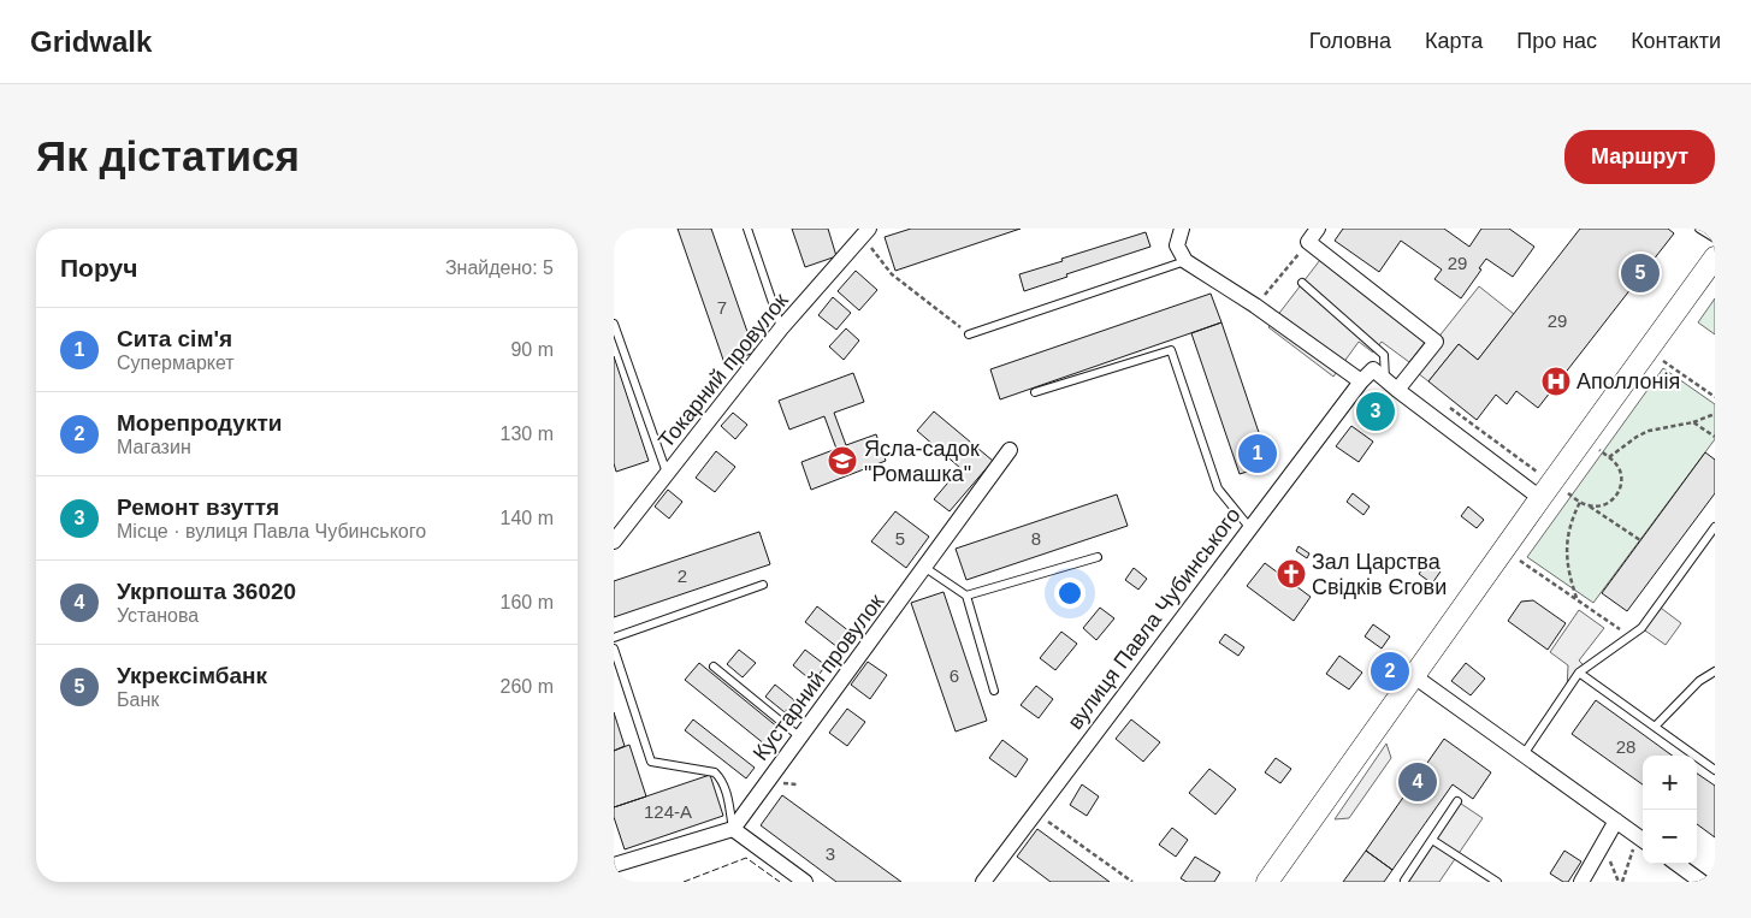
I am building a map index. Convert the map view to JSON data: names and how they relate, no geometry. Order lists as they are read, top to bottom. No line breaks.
{"streets":{"street":["Токарний провулок","вулиця Павла Чубинського","Кустарний провулок"]},"places":{"hospital":["Аполлонія"],"school or university":["Ясла-садок \"Ромашка\""],"church":["Зал Царства Cвідків Єгови"]},"house_numbers":["29","7","29","5","8","2","6","28","124-А","3"],"page":{"header":"Gridwalk","nav":["Головна","Карта","Про нас","Контакти"],"buttons":"Маршрут","title":"Як дістатися","heading":["Поруч","Знайдено: 5"],"pins":["5","3","1","2","4"],"list":[{"mark":"1","name":"Сита сім'я","note":"Супермаркет","value":"90 m"},{"mark":"2","name":"Морепродукти","note":"Магазин","value":"130 m"},{"mark":"3","name":"Ремонт взуття","note":"Місце · вулиця Павла Чубинського","value":"140 m"},{"mark":"4","name":"Укрпошта 36020","note":"Установа","value":"160 m"},{"mark":"5","name":"Укрексімбанк","note":"Банк","value":"260 m"}],"map_buttons":["+","−"]}}
